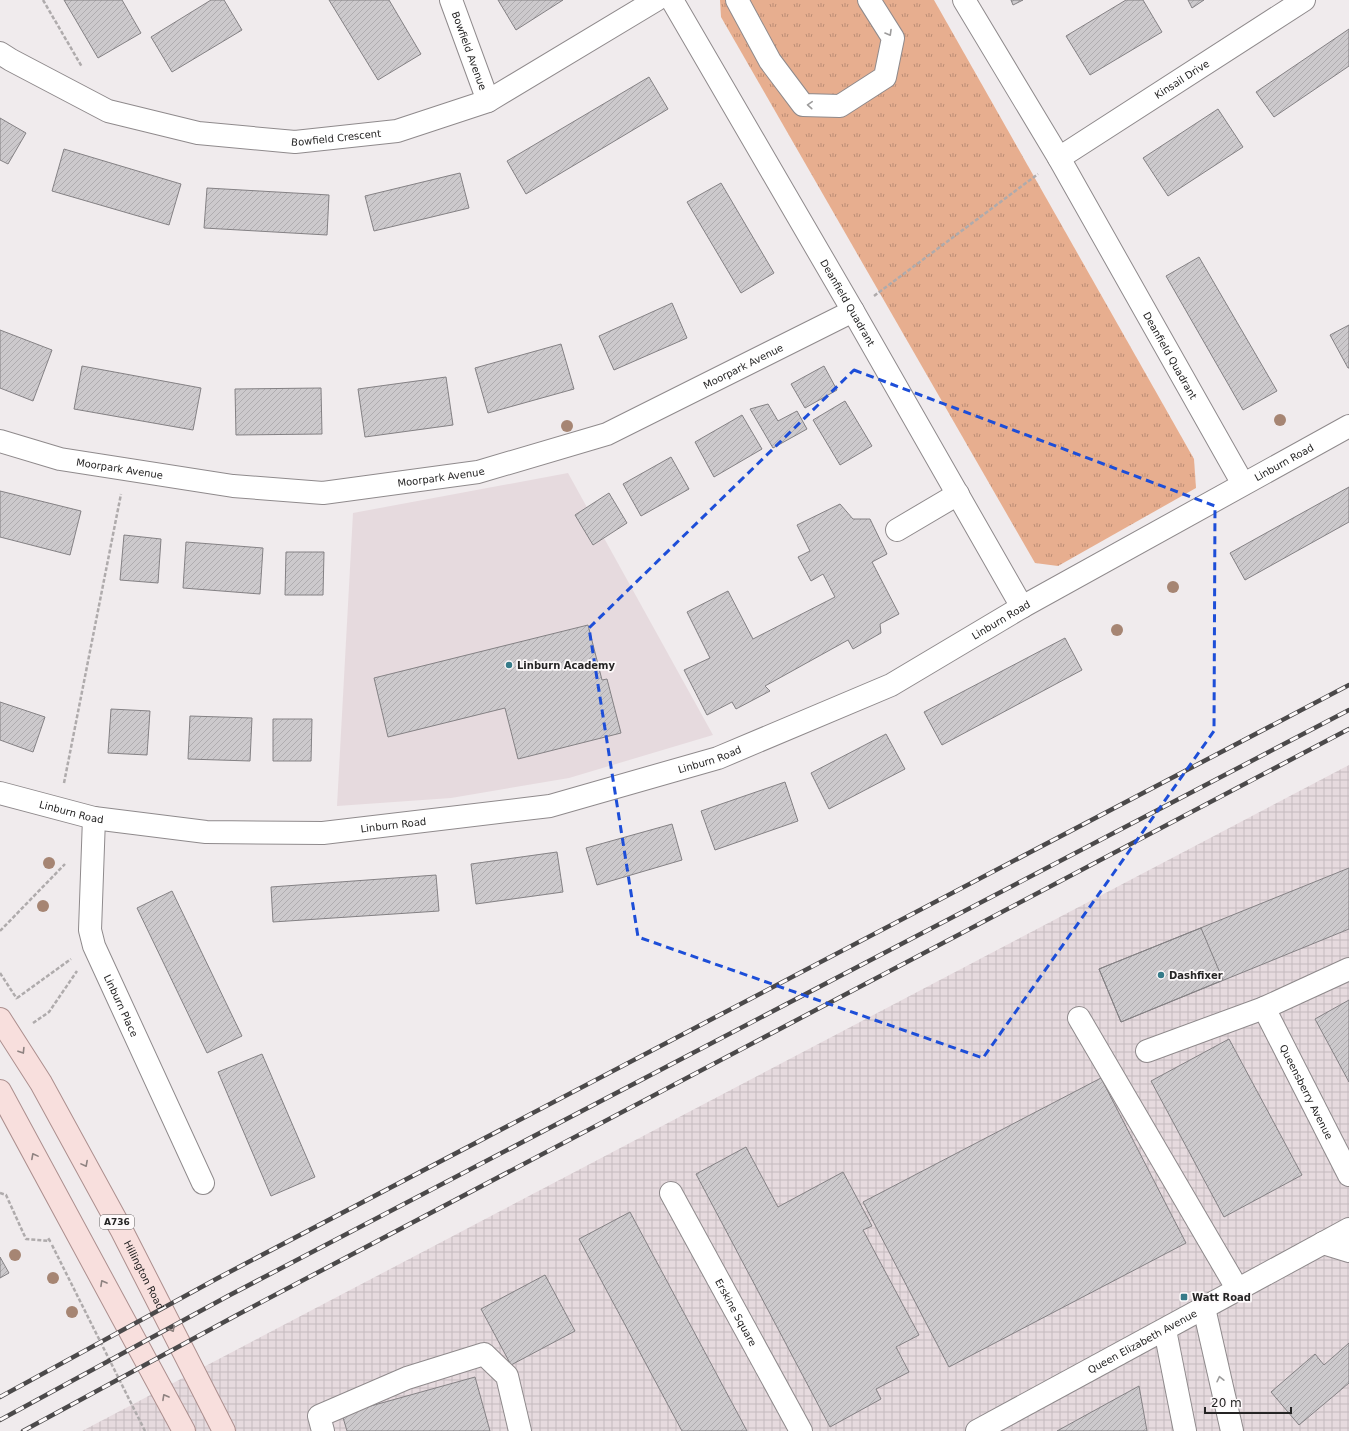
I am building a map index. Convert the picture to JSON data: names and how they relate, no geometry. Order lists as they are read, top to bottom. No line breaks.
{"streets":{"main road":["A736","Hillington Road"],"street":["Bowfield Avenue","Kinsail Drive","Bowfield Crescent","Deanfield Quadrant","Moorpark Avenue","Linburn Road","Linburn Place","Queensberry Avenue","Erskine Square","Queen Elizabeth Avenue"]},"crossings":[["Bowfield Avenue","Bowfield Crescent"],["Kinsail Drive","Deanfield Quadrant"],["Deanfield Quadrant","Moorpark Avenue"],["Deanfield Quadrant","Linburn Road"],["Linburn Road","Linburn Place"]],"places":{"other":["Linburn Academy","Dashfixer"],"transit":["Watt Road"]},"scale_bar":"20 m"}
